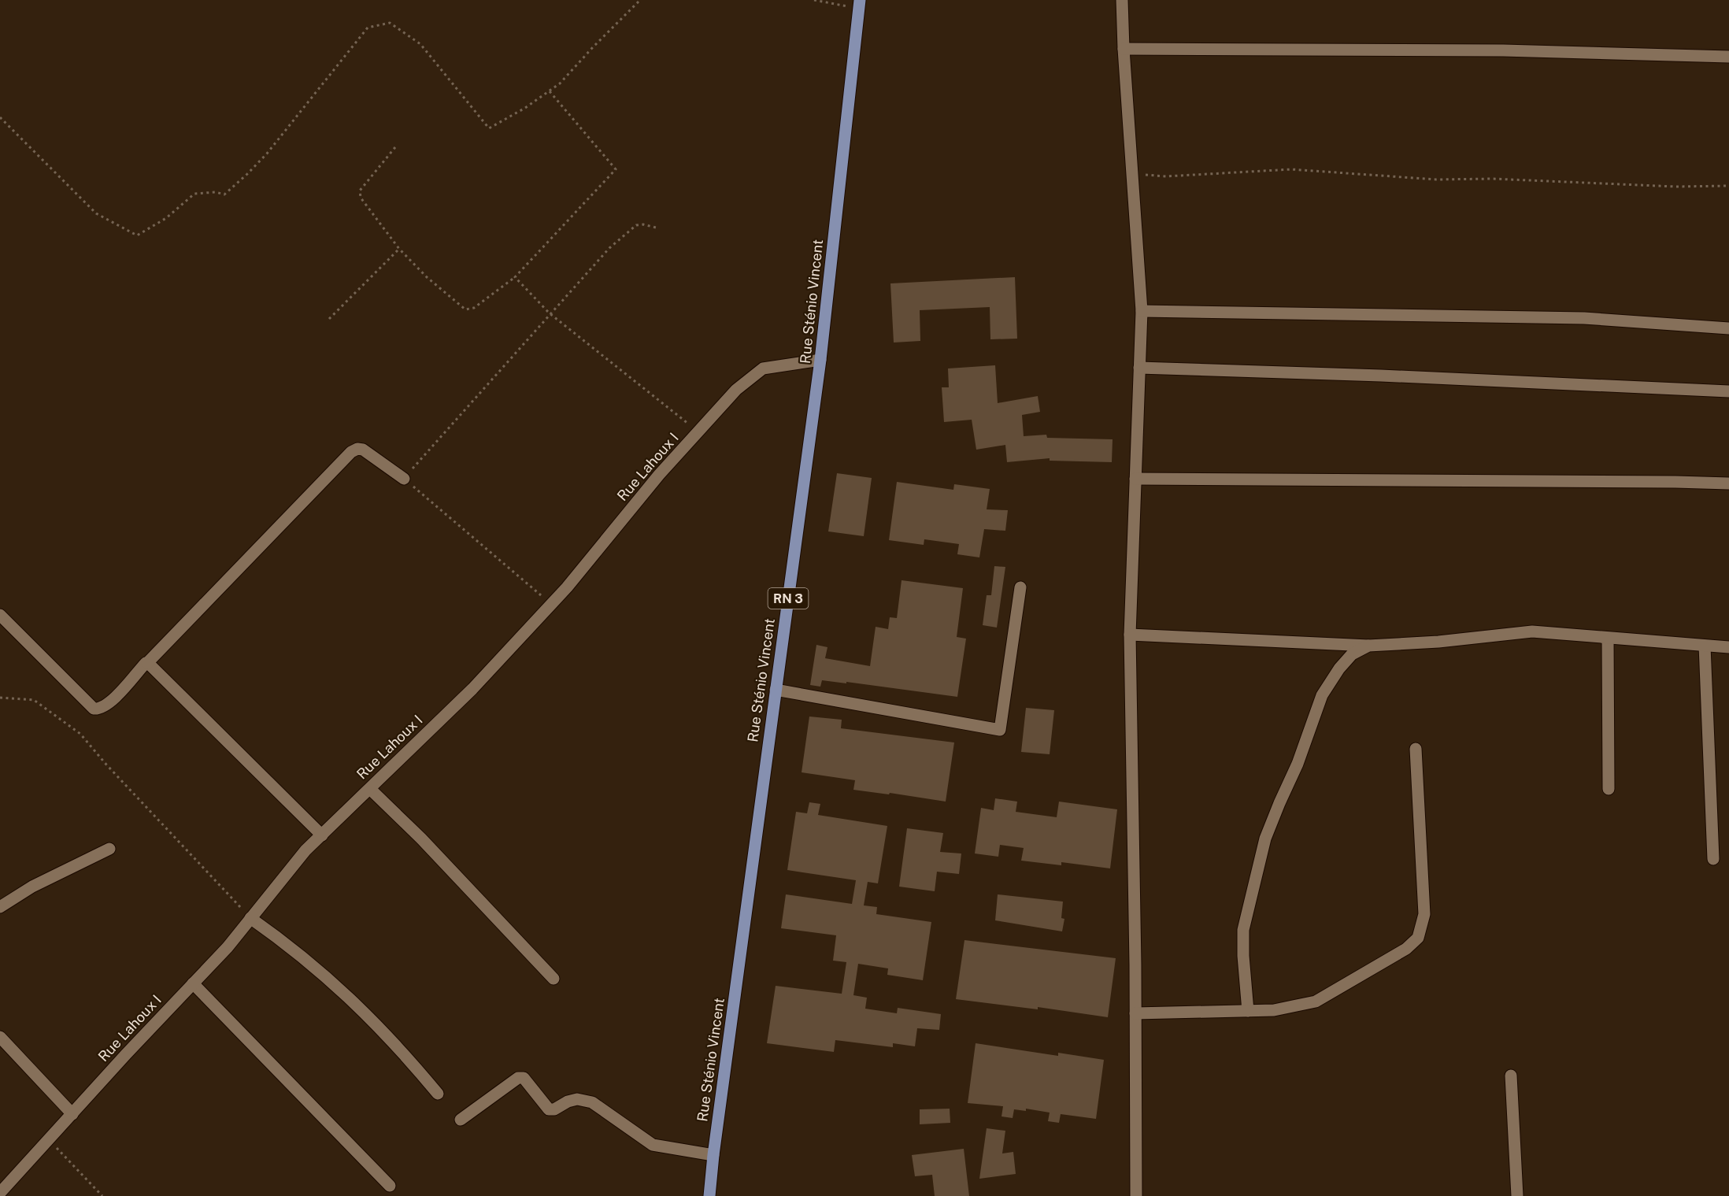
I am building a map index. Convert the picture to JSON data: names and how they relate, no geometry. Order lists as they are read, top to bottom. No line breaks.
{"streets":{"main road":["Rue Sténio Vincent","RN 3"],"street":["Rue Lahoux I"]},"crossings":[["Rue Sténio Vincent","Rue Lahoux I"]]}
